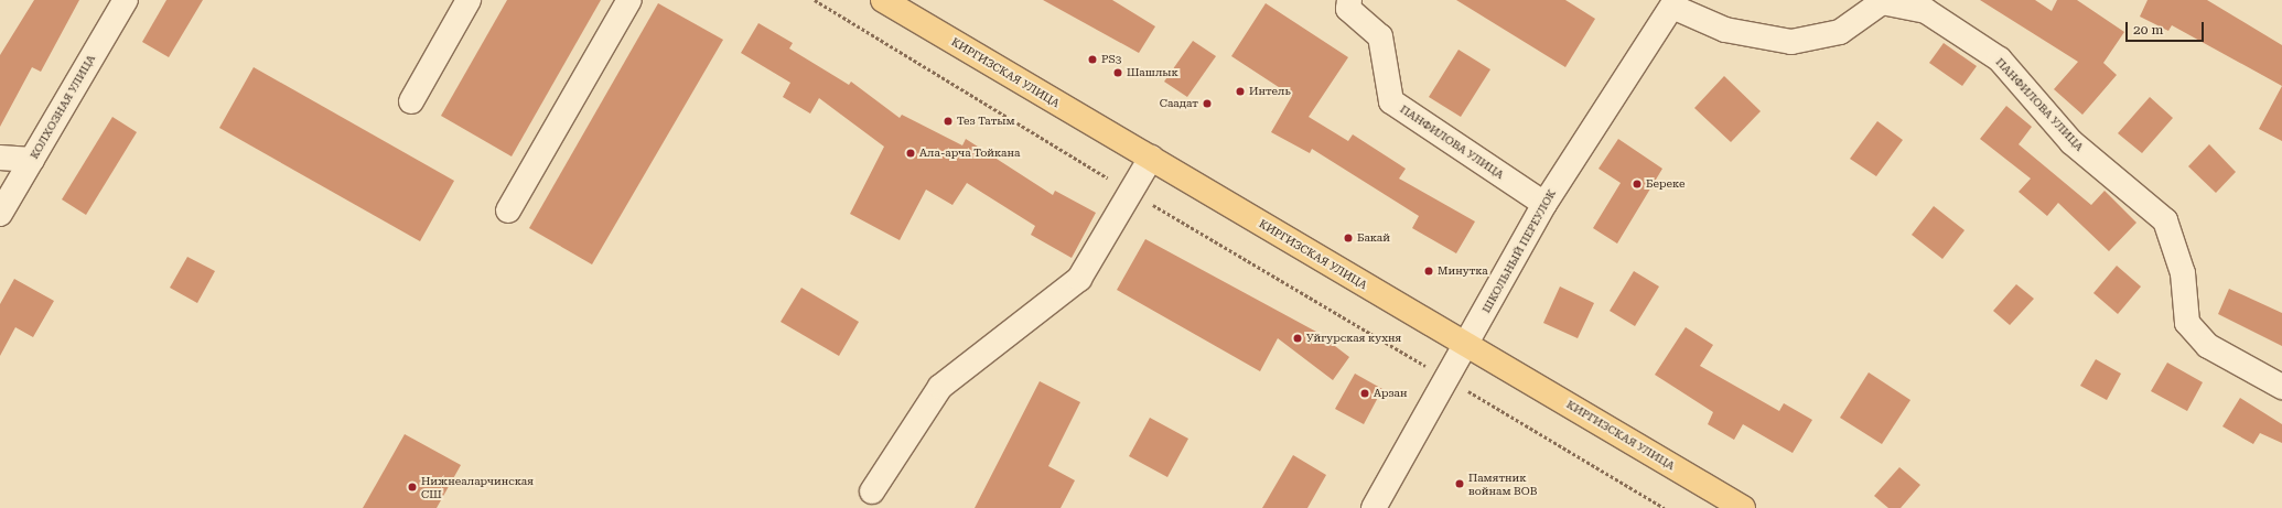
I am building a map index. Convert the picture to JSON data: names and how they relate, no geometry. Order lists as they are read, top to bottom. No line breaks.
{"streets":{"main road":["КИРГИЗСКАЯ УЛИЦА"],"street":["ПАНФИЛОВА УЛИЦА","КОЛХОЗНАЯ УЛИЦА","ШКОЛЬНЫЙ ПЕРЕУЛОК"]},"crossings":[["КИРГИЗСКАЯ УЛИЦА","ШКОЛЬНЫЙ ПЕРЕУЛОК"],["ПАНФИЛОВА УЛИЦА","ШКОЛЬНЫЙ ПЕРЕУЛОК"]],"places":["PS3","Шашлык","Интель","Саадат","Тез Татым","Ала-арча Тойкана","Береке","Бакай","Минутка","Уйгурская кухня","Арзан","Памятник войнам ВОВ","Нижнеаларчинская СШ"],"scale_bar":"20 m"}
